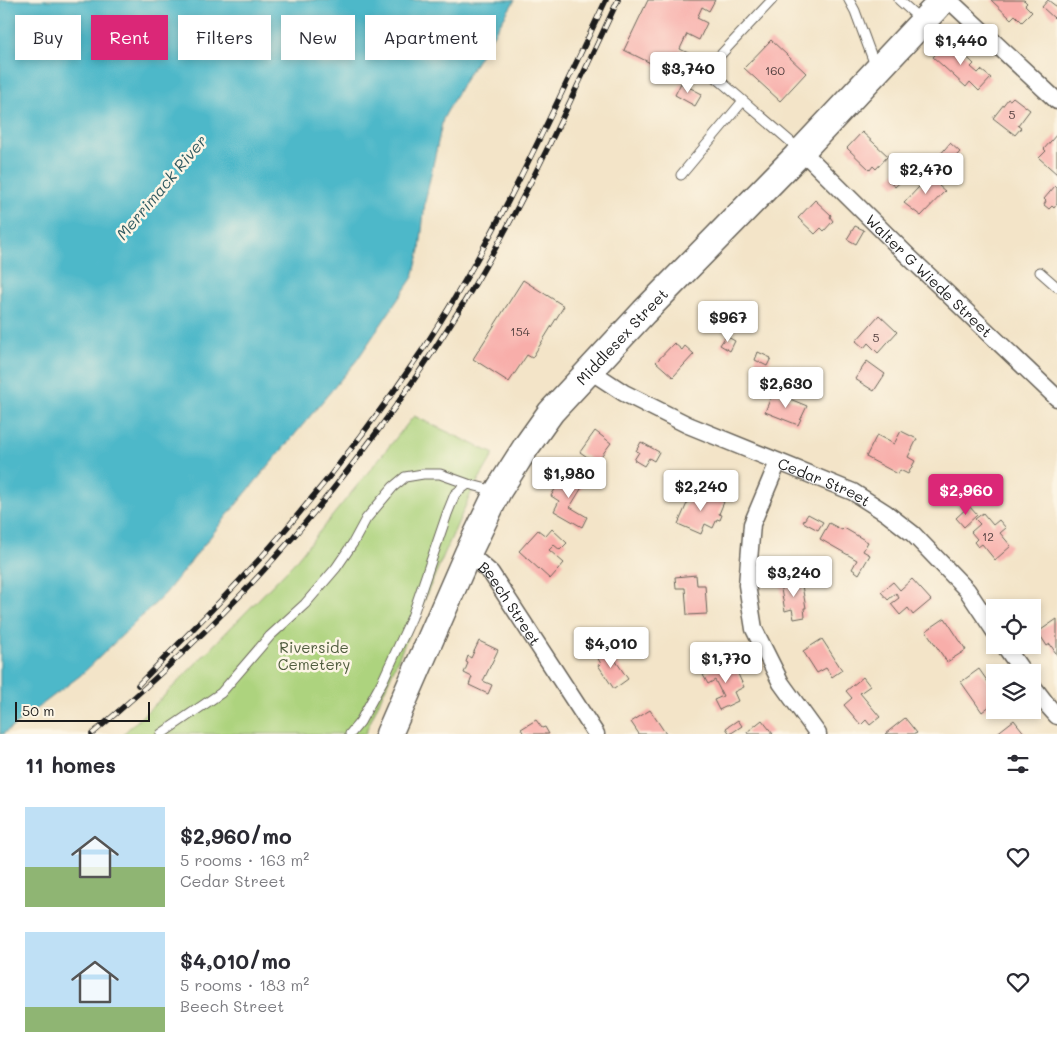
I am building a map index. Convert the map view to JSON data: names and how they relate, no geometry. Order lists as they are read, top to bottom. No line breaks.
{"streets":{"main road":["Middlesex Street"],"street":["Walter G Wiede Street","Cedar Street","Beech Street"]},"crossings":[["Walter G Wiede Street","Middlesex Street"],["Middlesex Street","Cedar Street"],["Middlesex Street","Beech Street"]],"water":["Merrimack River"],"parks":["Riverside Cemetery"],"house_numbers":["160","5","154","5","12"],"scale_bar":"50 m","page":{"chip":["Buy","Rent","Filters","New","Apartment"],"price":["$1,440","$3,740","$2,470","$967","$2,630","$1,980","$2,240","$2,960","$3,240","$4,010","$1,770"],"scale":"50 m","heading":"11 homes","list":[{"name":"$2,960/mo","note":"5 rooms · 163 m² · Cedar Street"},{"name":"$4,010/mo","note":"5 rooms · 183 m² · Beech Street"}]}}
